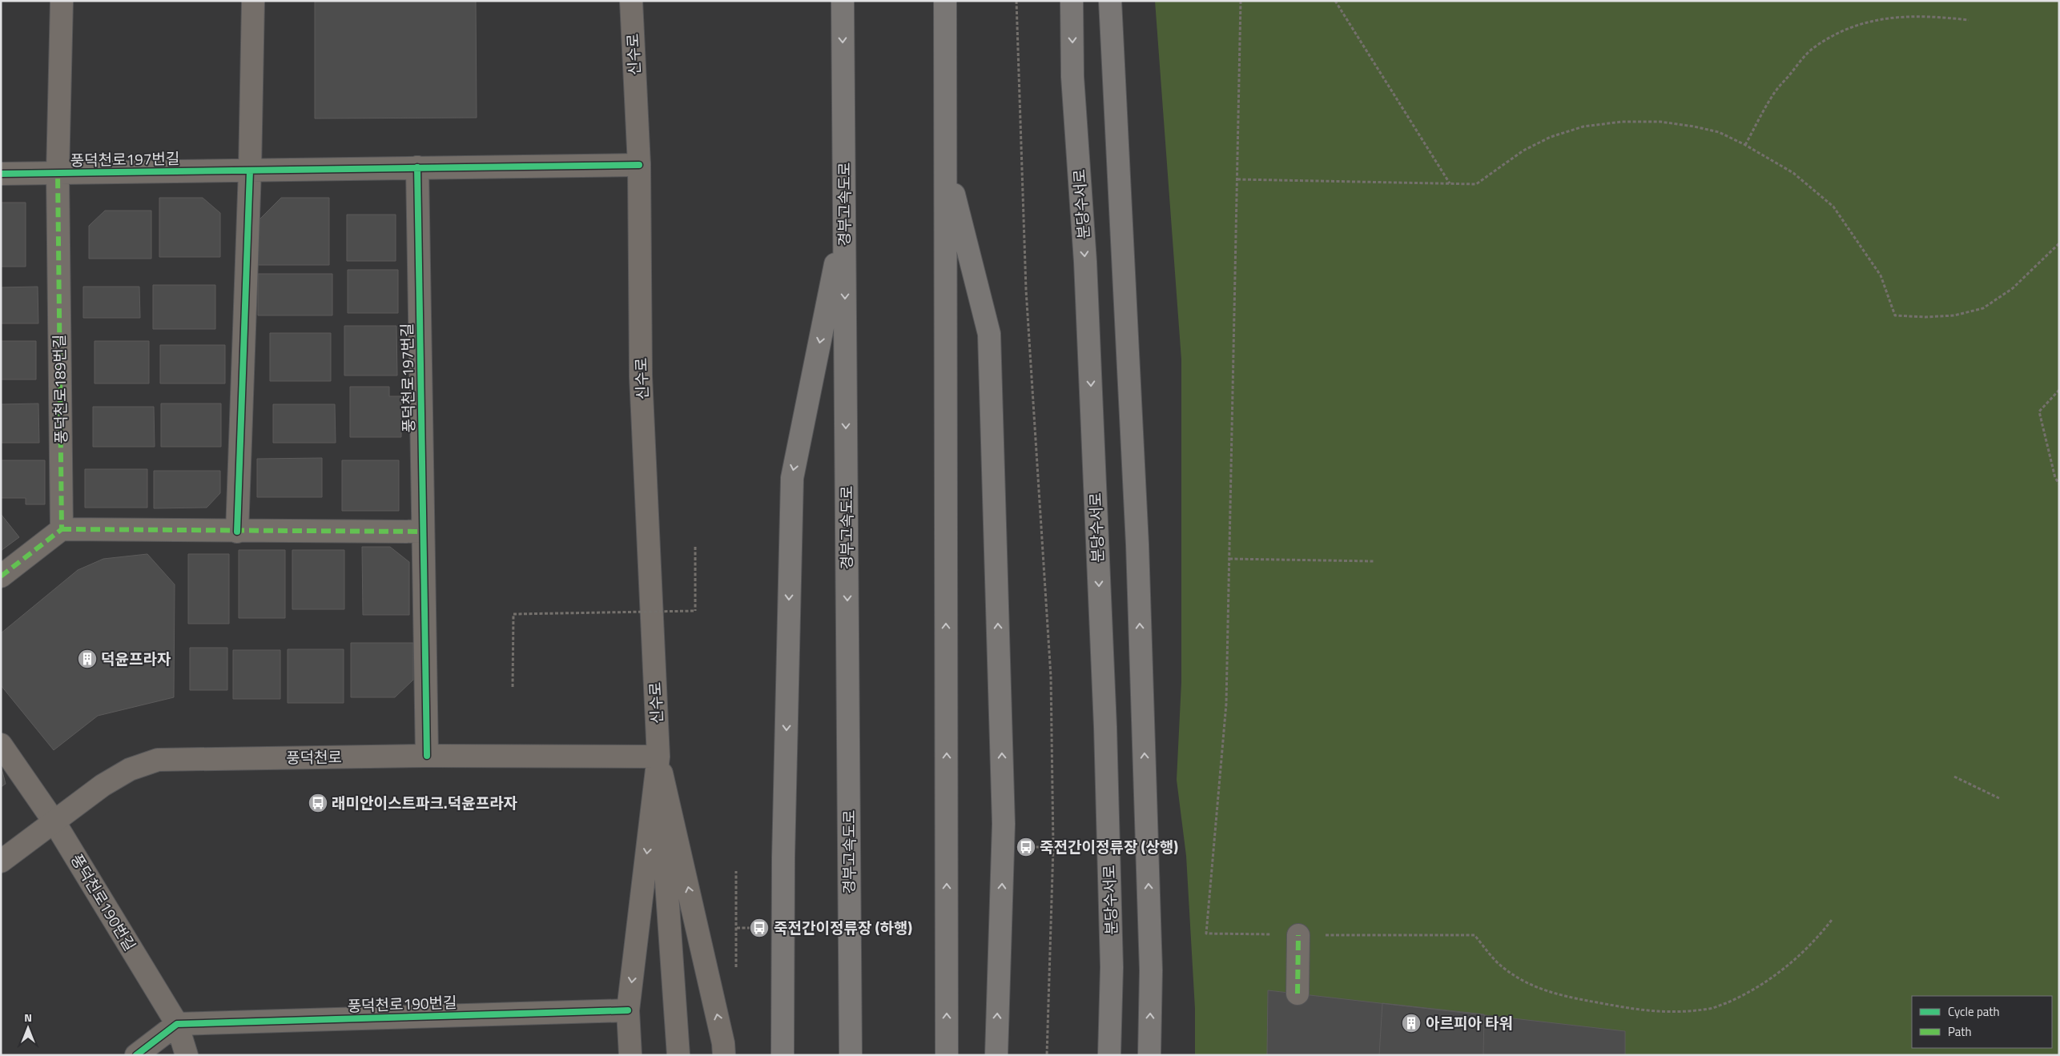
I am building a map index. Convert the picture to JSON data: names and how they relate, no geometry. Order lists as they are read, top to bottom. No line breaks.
{"streets":{"highway":["경부고속도로","분당수서로"],"street":["신수로","풍덕천로197번길","풍덕천로189번길","풍덕천로","풍덕천로190번길"]},"crossings":[["신수로","풍덕천로"],["신수로","풍덕천로190번길"],["풍덕천로197번길","풍덕천로189번길"],["풍덕천로197번길","풍덕천로"],["풍덕천로","풍덕천로190번길"]],"places":{"building":["덕윤프라자","아르피아 타워"],"bus stop":["래미안이스트파크.덕윤프라자","죽전간이정류장 (상행)","죽전간이정류장 (하행)"]},"legend":["Cycle path","Path"],"north":"top"}
